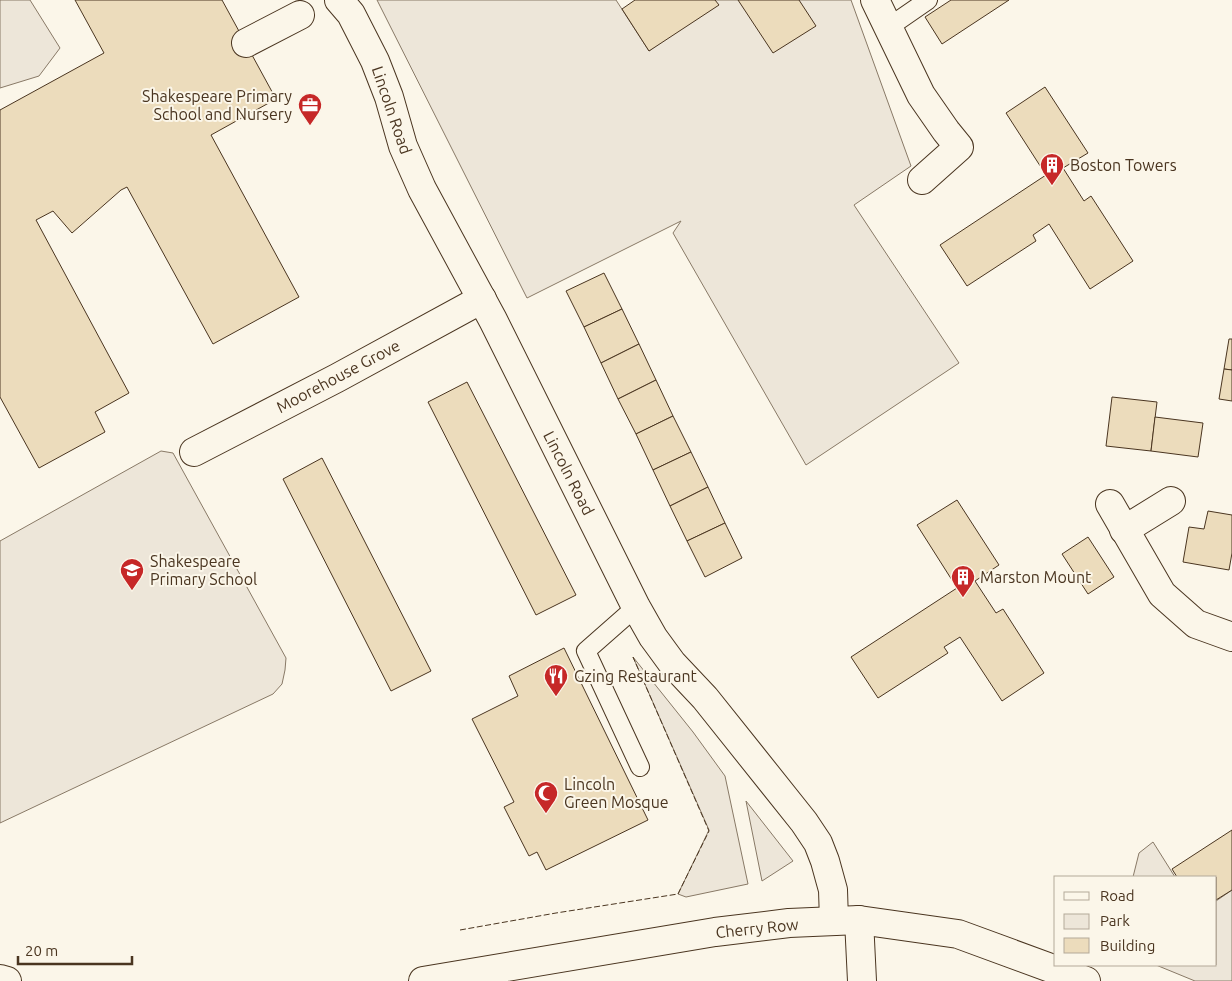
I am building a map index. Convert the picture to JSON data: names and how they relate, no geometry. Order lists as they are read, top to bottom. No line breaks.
{"streets":{"street":["Lincoln Road","Moorehouse Grove","Cherry Row"]},"crossings":[["Lincoln Road","Moorehouse Grove"],["Lincoln Road","Cherry Row"]],"places":{"office":["Shakespeare Primary School and Nursery"],"building":["Boston Towers","Marston Mount"],"school or university":["Shakespeare Primary School"],"restaurant":["Gzing Restaurant"],"mosque":["Lincoln Green Mosque"]},"legend":["Road","Park","Building"],"scale_bar":"20 m"}
